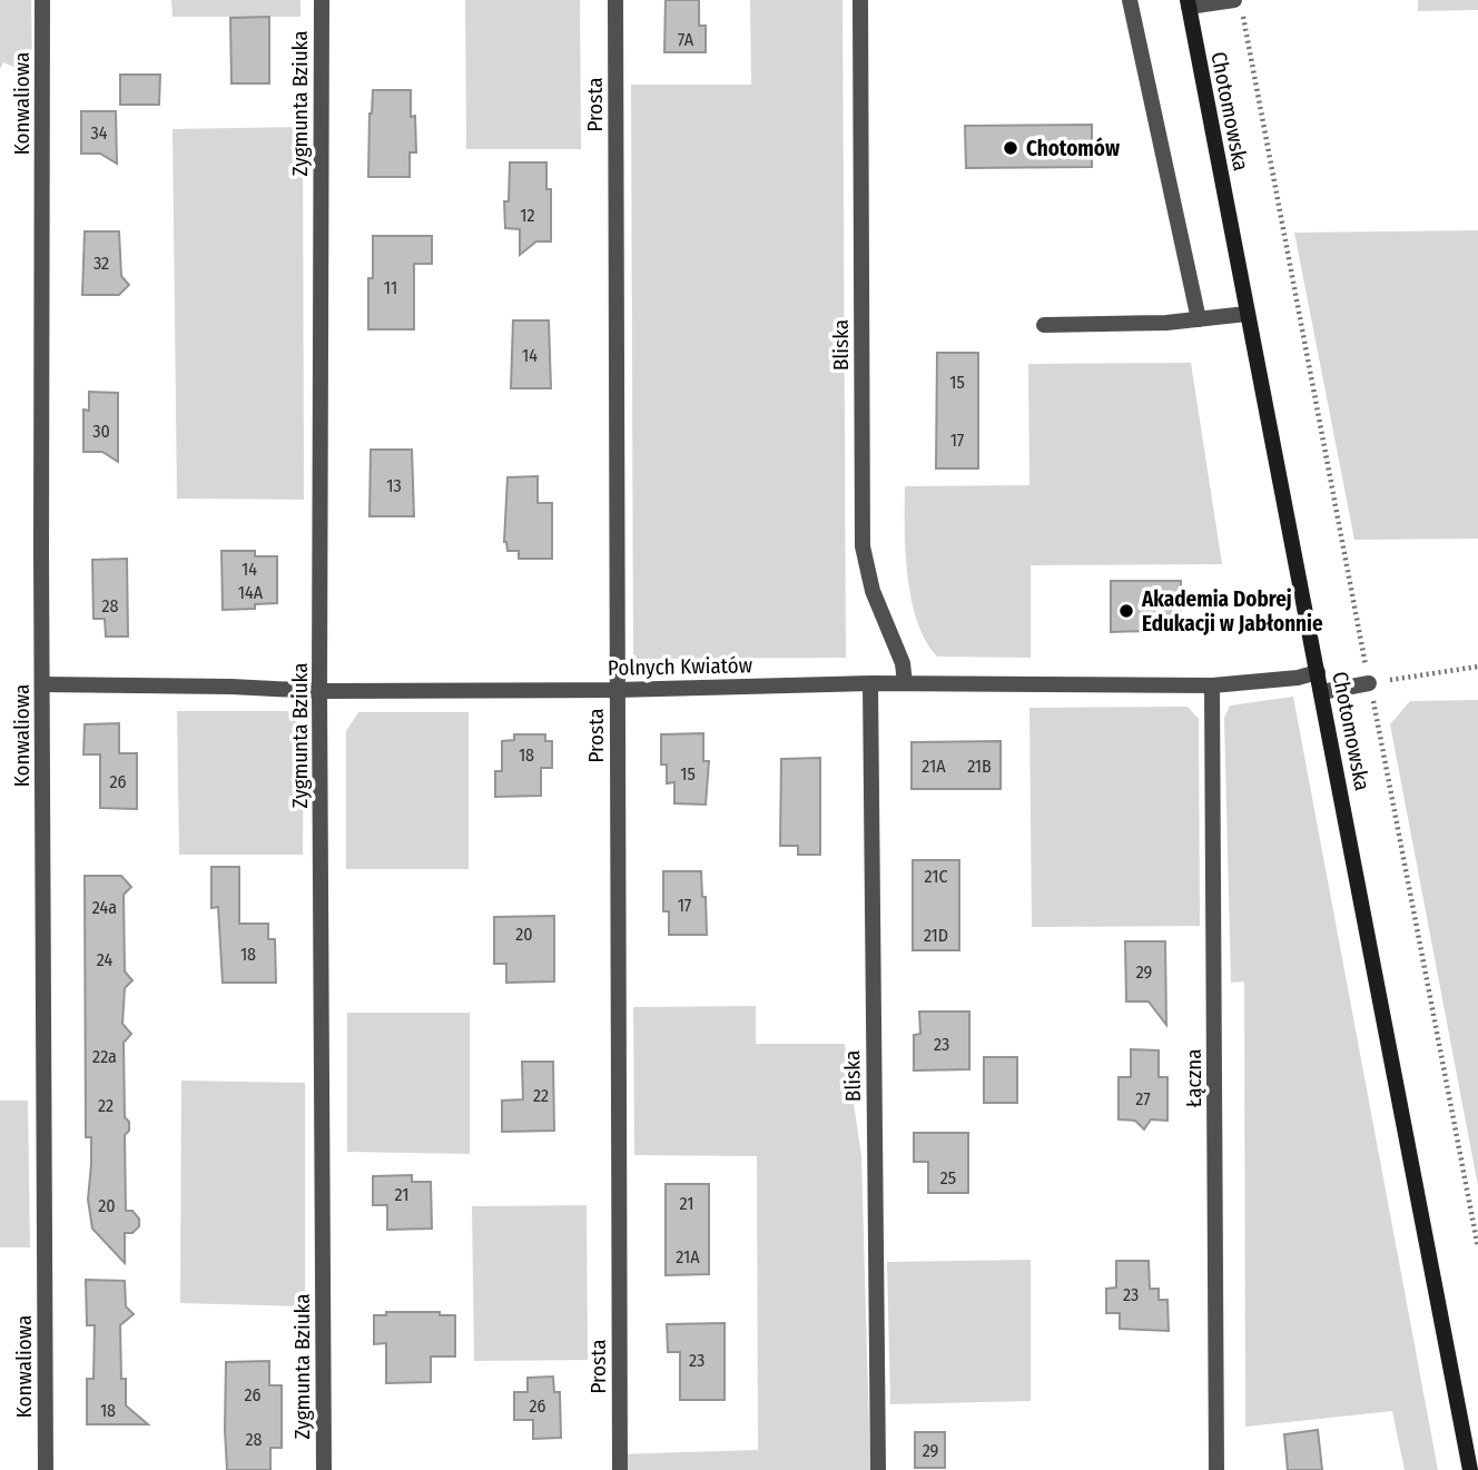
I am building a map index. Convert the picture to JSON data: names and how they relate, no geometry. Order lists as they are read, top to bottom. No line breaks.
{"streets":{"street":["Konwaliowa","Zygmunta Bziuka","Prosta","Chotomowska","Bliska","Polnych Kwiatów","Łączna"]},"crossings":[["Konwaliowa","Polnych Kwiatów"],["Zygmunta Bziuka","Polnych Kwiatów"],["Prosta","Polnych Kwiatów"],["Chotomowska","Polnych Kwiatów"],["Bliska","Polnych Kwiatów"],["Polnych Kwiatów","Łączna"]],"places":["Chotomów","Akademia Dobrej Edukacji w Jabłonnie"],"house_numbers":["7A","34","12","32","11","14","15","30","17","13","14","14A","28","18","21A","21B","15","26","21C","17","24a","20","21D","18","24","29","23","22a","22","27","22","25","21","21","20","21A","23","23","26","26","18","28","29"]}
